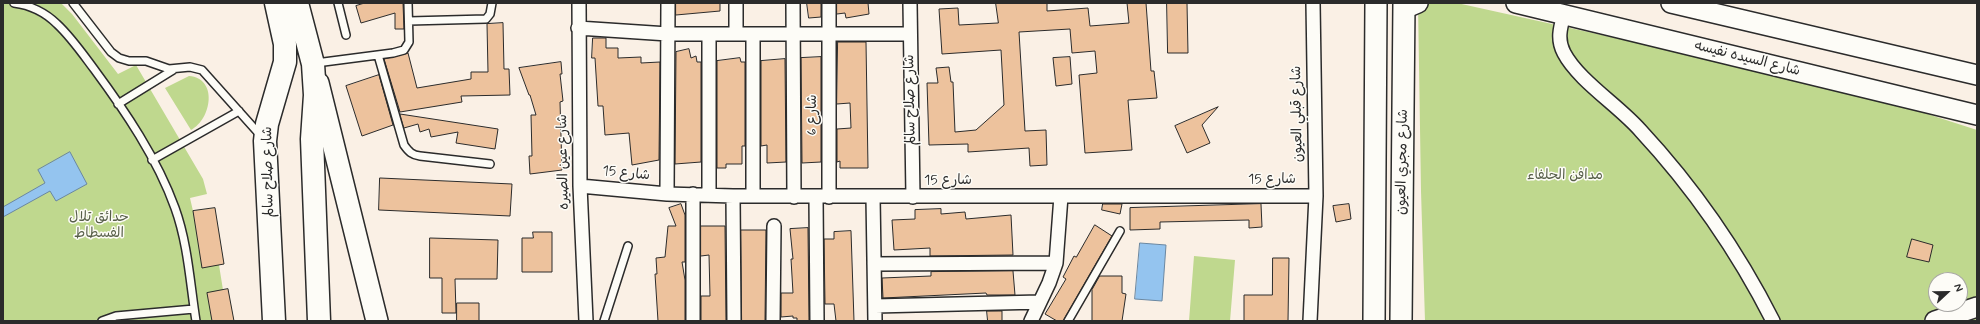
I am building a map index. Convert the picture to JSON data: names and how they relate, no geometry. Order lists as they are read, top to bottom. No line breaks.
{"streets":{"highway":["شارع صلاح سالم"],"main road":["شارع مجري العيون"],"street":["شارع السيده نفيسه","شارع قبلي العيون","شارع 6","شارع عين الصيره","شارع 15"]},"crossings":[["شارع صلاح سالم","شارع 15"],["شارع قبلي العيون","شارع 15"],["شارع 6","شارع 15"],["شارع عين الصيره","شارع 15"]],"parks":["مدافن الحلفاء","حدائق تلال الفسطاط"],"north":"right"}
